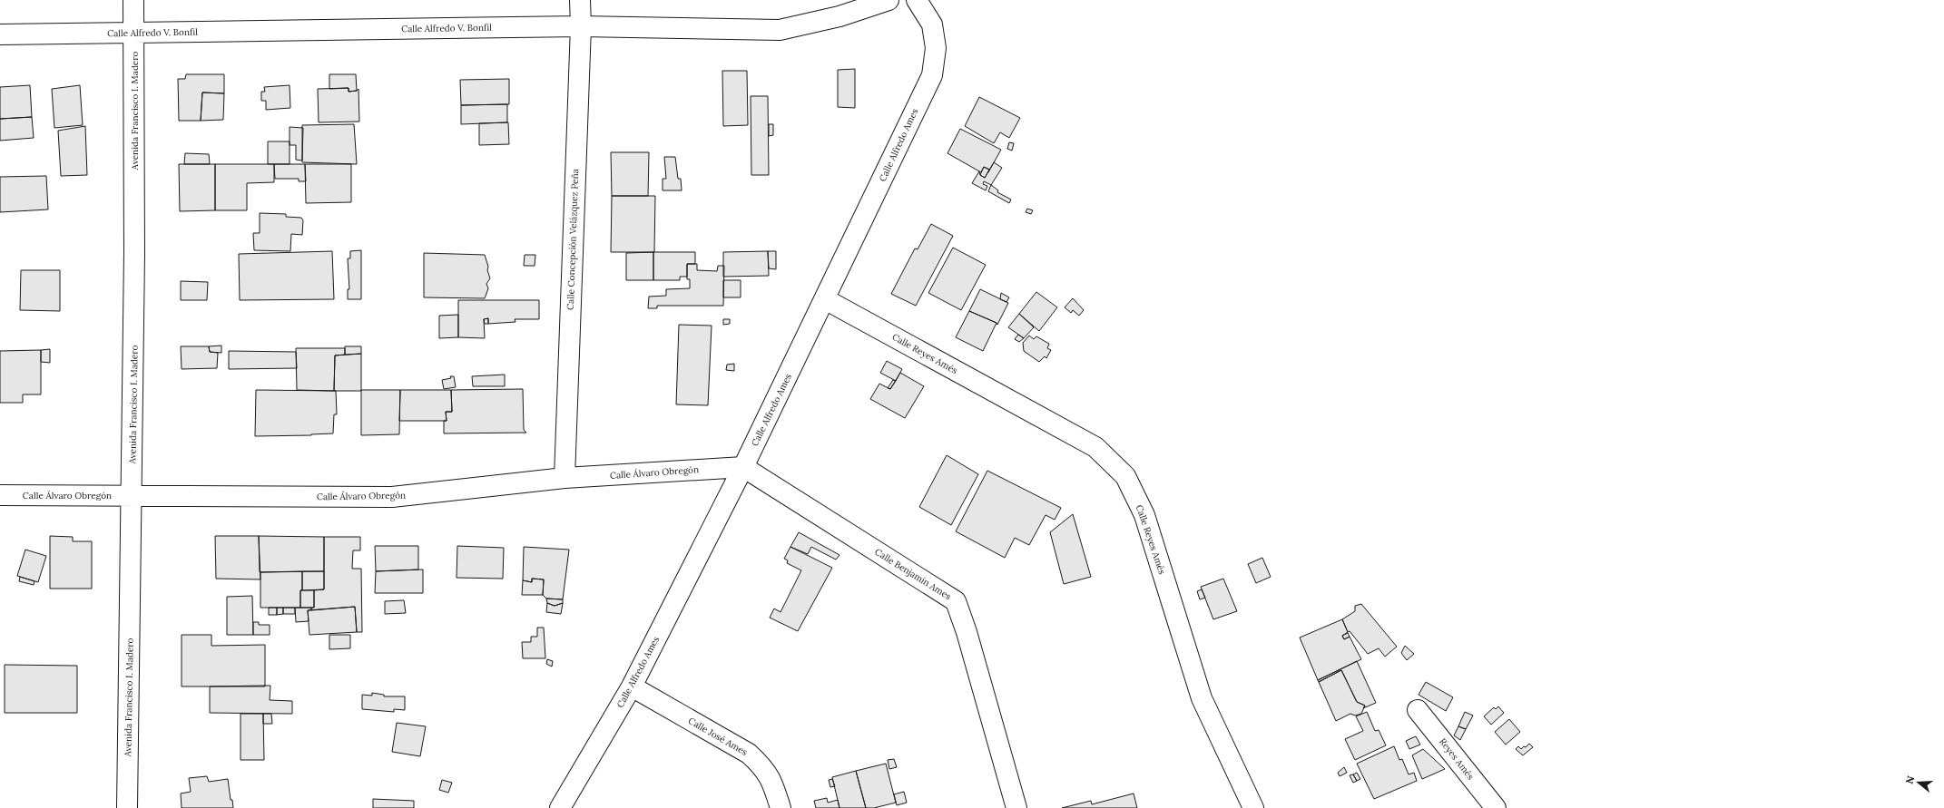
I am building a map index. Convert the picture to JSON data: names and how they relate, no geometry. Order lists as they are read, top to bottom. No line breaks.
{"streets":{"street":["Calle Alfredo V. Bonfil","Avenida Francisco I. Madero","Calle Alfredo Ames","Calle Concepción Velázquez Peña","Calle Reyes Amés","Calle Álvaro Obregón","Calle Benjamín Ames","Calle José Ames","Reyes Amés"]},"crossings":[["Calle Alfredo V. Bonfil","Avenida Francisco I. Madero"],["Calle Alfredo V. Bonfil","Calle Concepción Velázquez Peña"],["Avenida Francisco I. Madero","Calle Álvaro Obregón"],["Calle Alfredo Ames","Calle Reyes Amés"],["Calle Alfredo Ames","Calle Álvaro Obregón"],["Calle Alfredo Ames","Calle Benjamín Ames"],["Calle Alfredo Ames","Calle José Ames"],["Calle Concepción Velázquez Peña","Calle Álvaro Obregón"],["Calle Álvaro Obregón","Calle Benjamín Ames"]],"north":"left"}
